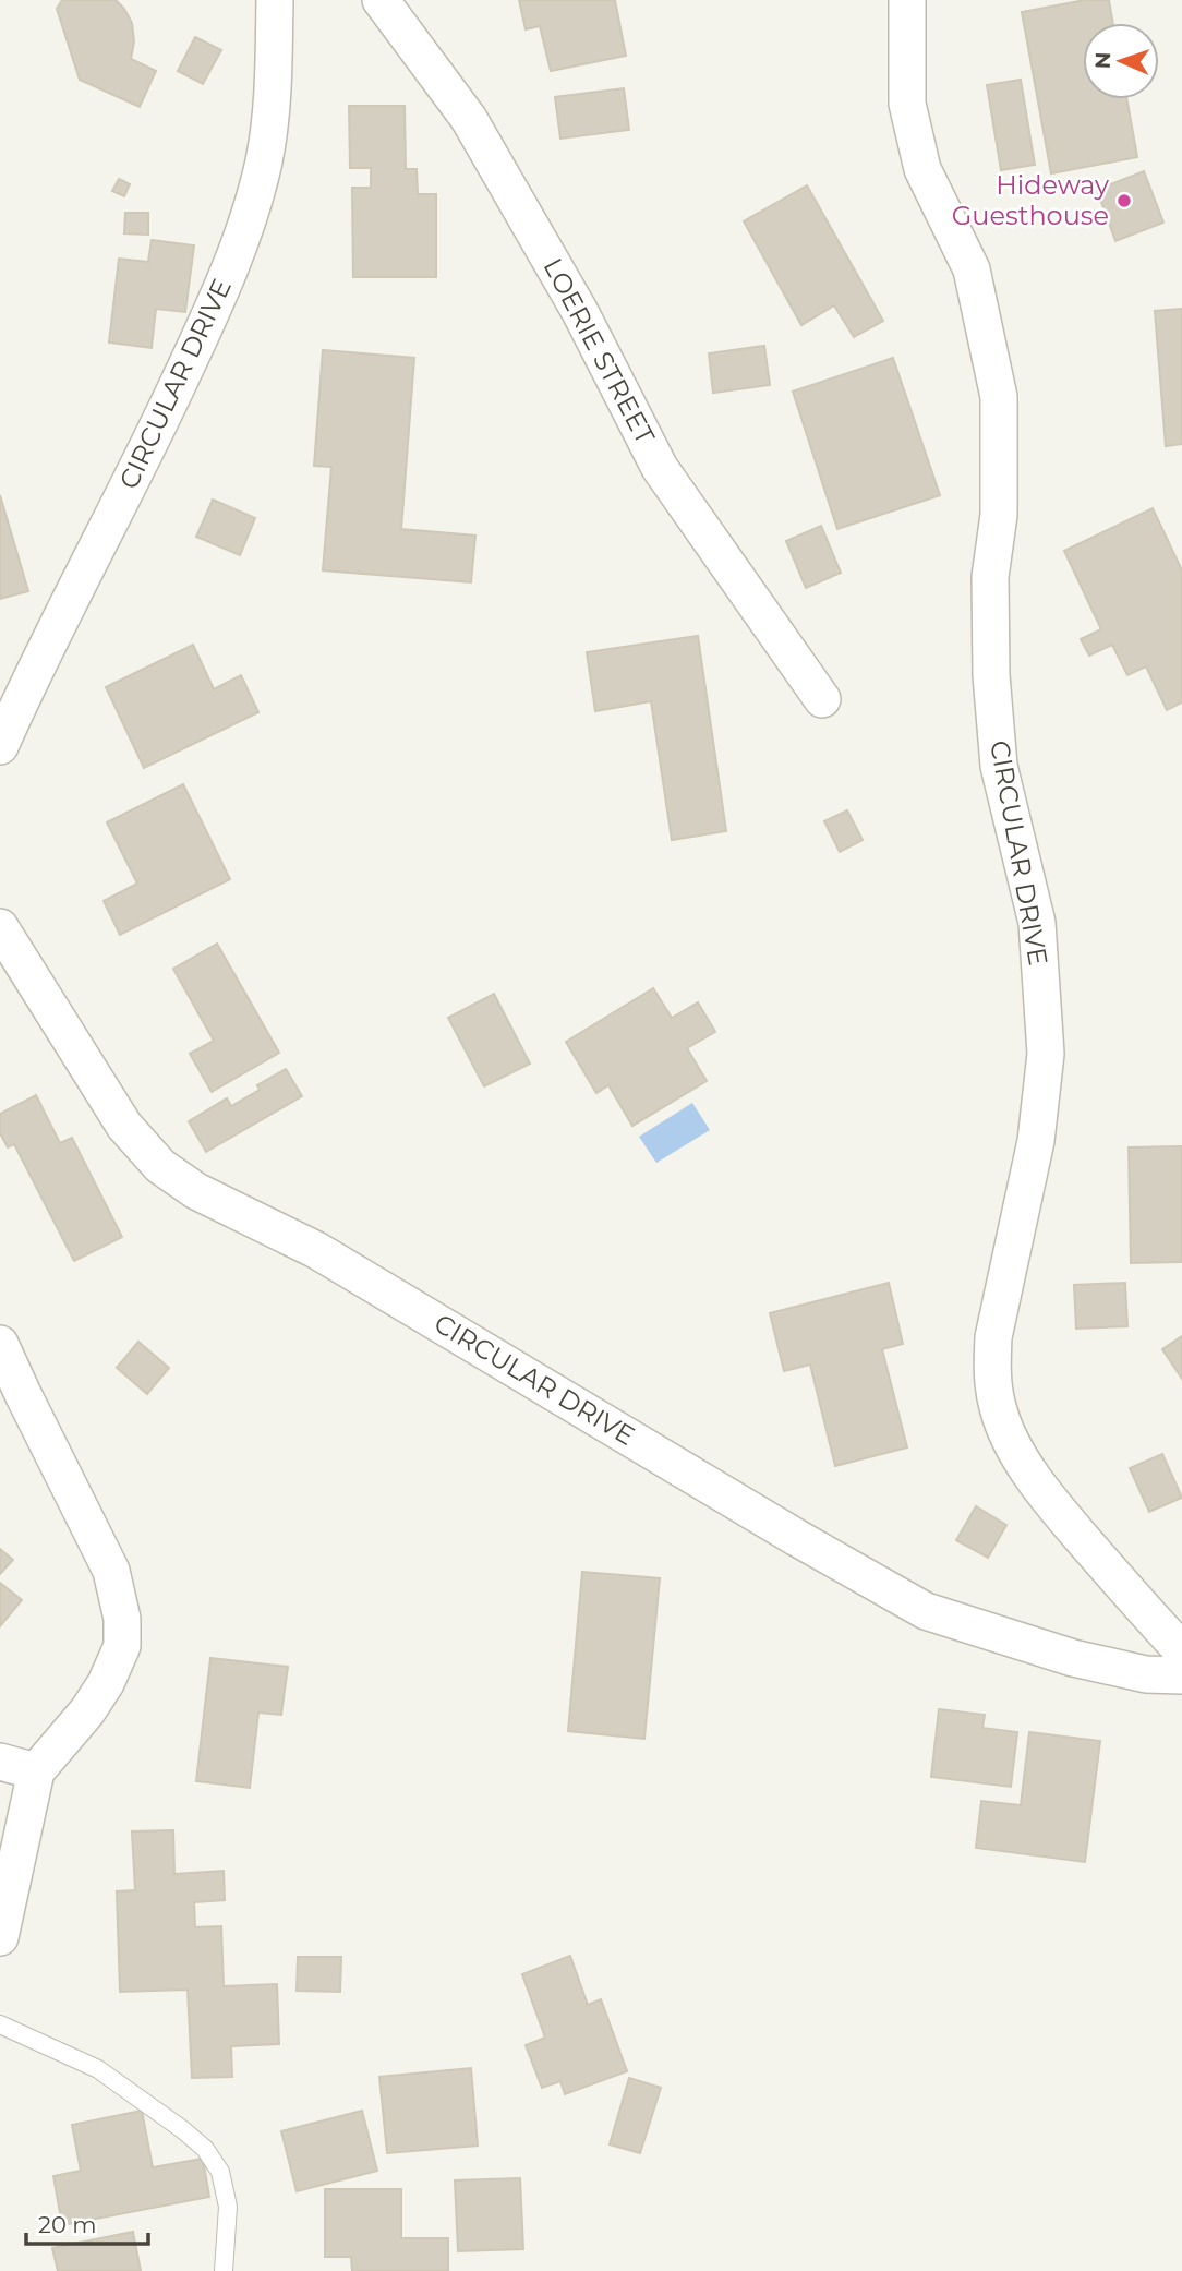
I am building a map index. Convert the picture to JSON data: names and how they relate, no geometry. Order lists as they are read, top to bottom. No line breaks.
{"streets":{"street":["LOERIE STREET","CIRCULAR DRIVE"]},"places":["Hideway Guesthouse"],"scale_bar":"20 m","north":"left"}
